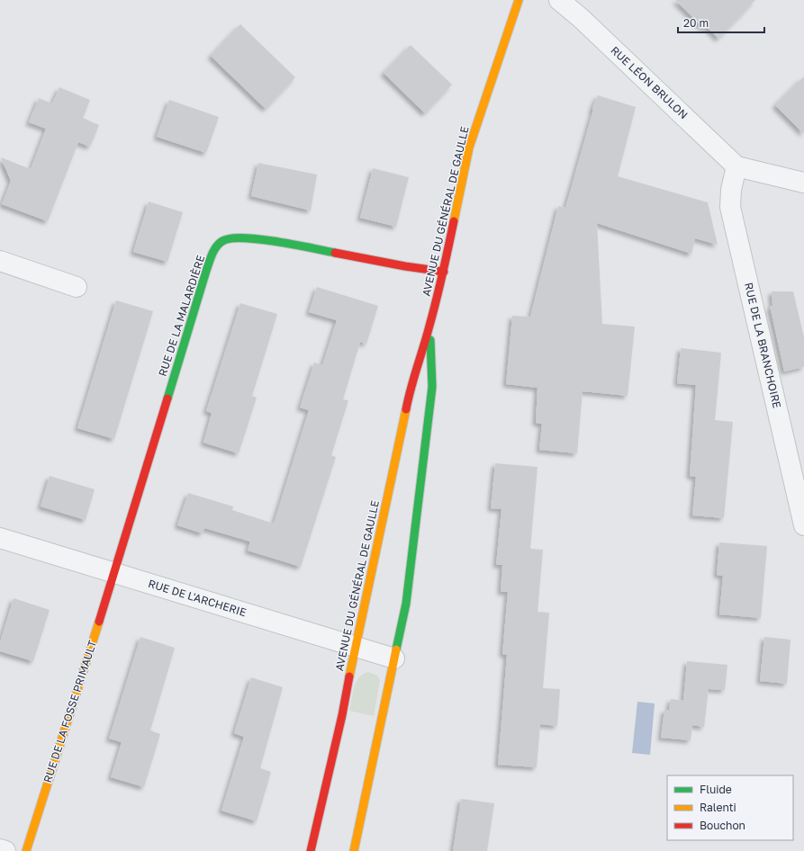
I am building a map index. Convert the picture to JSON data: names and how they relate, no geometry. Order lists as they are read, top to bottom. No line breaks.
{"streets":{"street":["RUE LÉON BRULON","AVENUE DU GÉNÉRAL DE GAULLE","RUE DE LA MALARDIÈRE","RUE DE LA BRANCHOIRE","RUE DE L'ARCHERIE","RUE DE LA FOSSE PRIMAULT"]},"crossings":[["RUE LÉON BRULON","RUE DE LA BRANCHOIRE"],["AVENUE DU GÉNÉRAL DE GAULLE","RUE DE LA MALARDIÈRE"],["AVENUE DU GÉNÉRAL DE GAULLE","RUE DE L'ARCHERIE"],["RUE DE LA MALARDIÈRE","RUE DE L'ARCHERIE"],["RUE DE LA MALARDIÈRE","RUE DE LA FOSSE PRIMAULT"],["RUE DE L'ARCHERIE","RUE DE LA FOSSE PRIMAULT"]],"legend":["Fluide","Ralenti","Bouchon"],"scale_bar":"20 m"}
